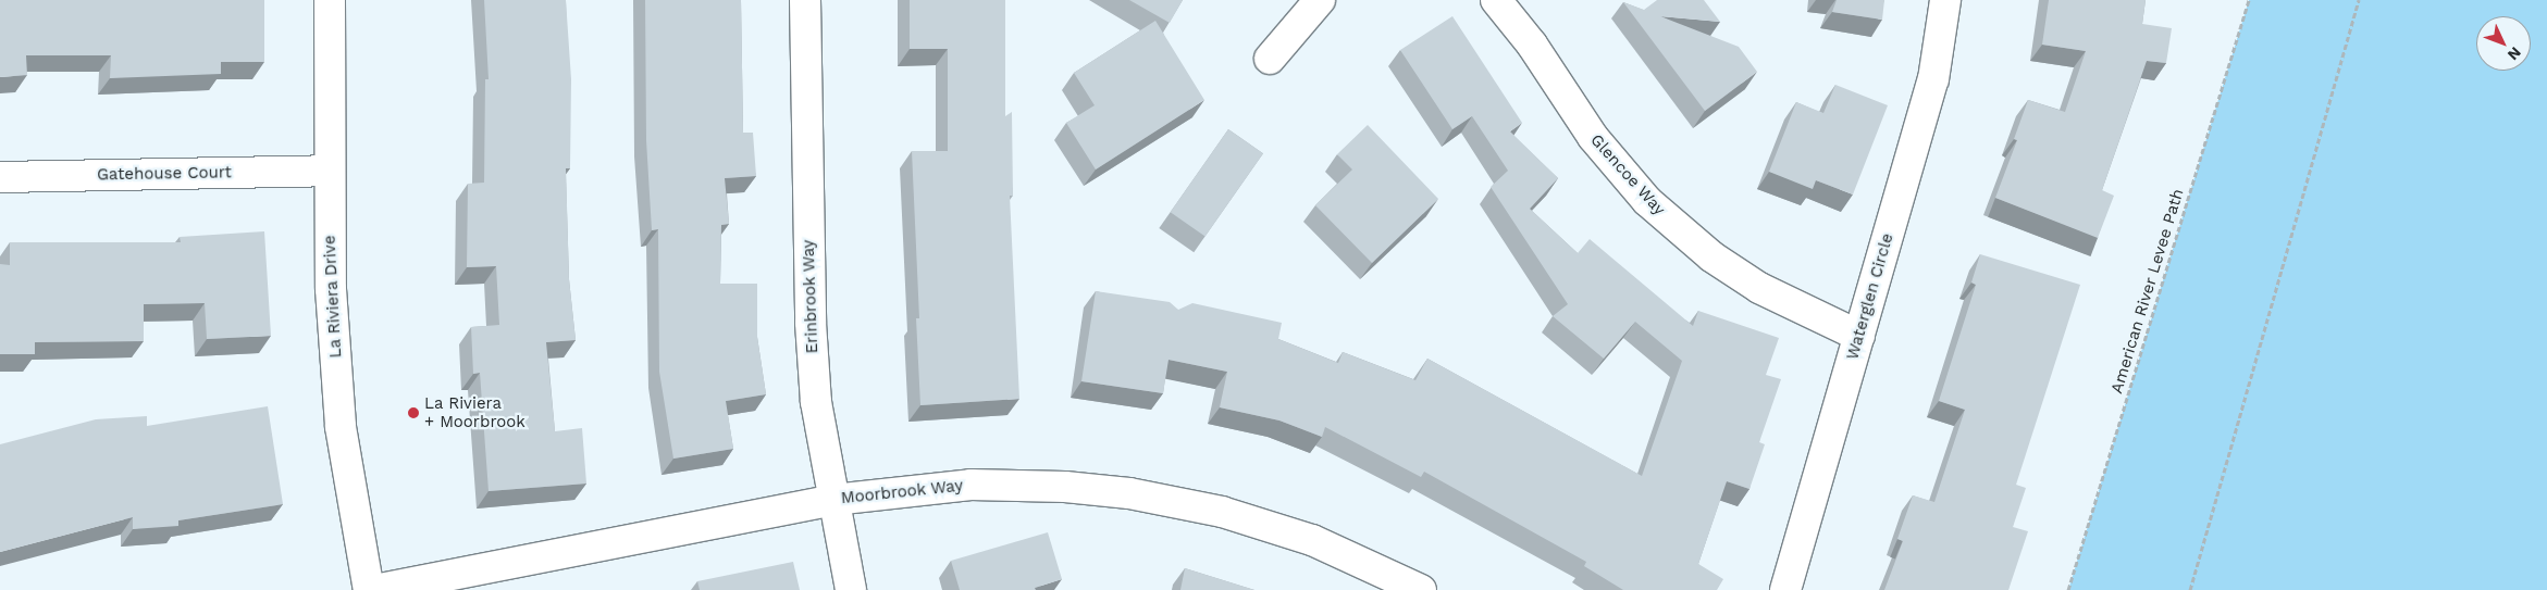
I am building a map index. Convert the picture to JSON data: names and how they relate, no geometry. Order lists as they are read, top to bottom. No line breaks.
{"streets":{"street":["Gatehouse Court","Glencoe Way","La Riviera Drive","Erinbrook Way","Waterglen Circle","Moorbrook Way"],"path":["American River Levee Path"]},"crossings":[["Gatehouse Court","La Riviera Drive"],["Glencoe Way","Waterglen Circle"],["Erinbrook Way","Moorbrook Way"]],"places":["La Riviera + Moorbrook"],"north":"bottom right"}
